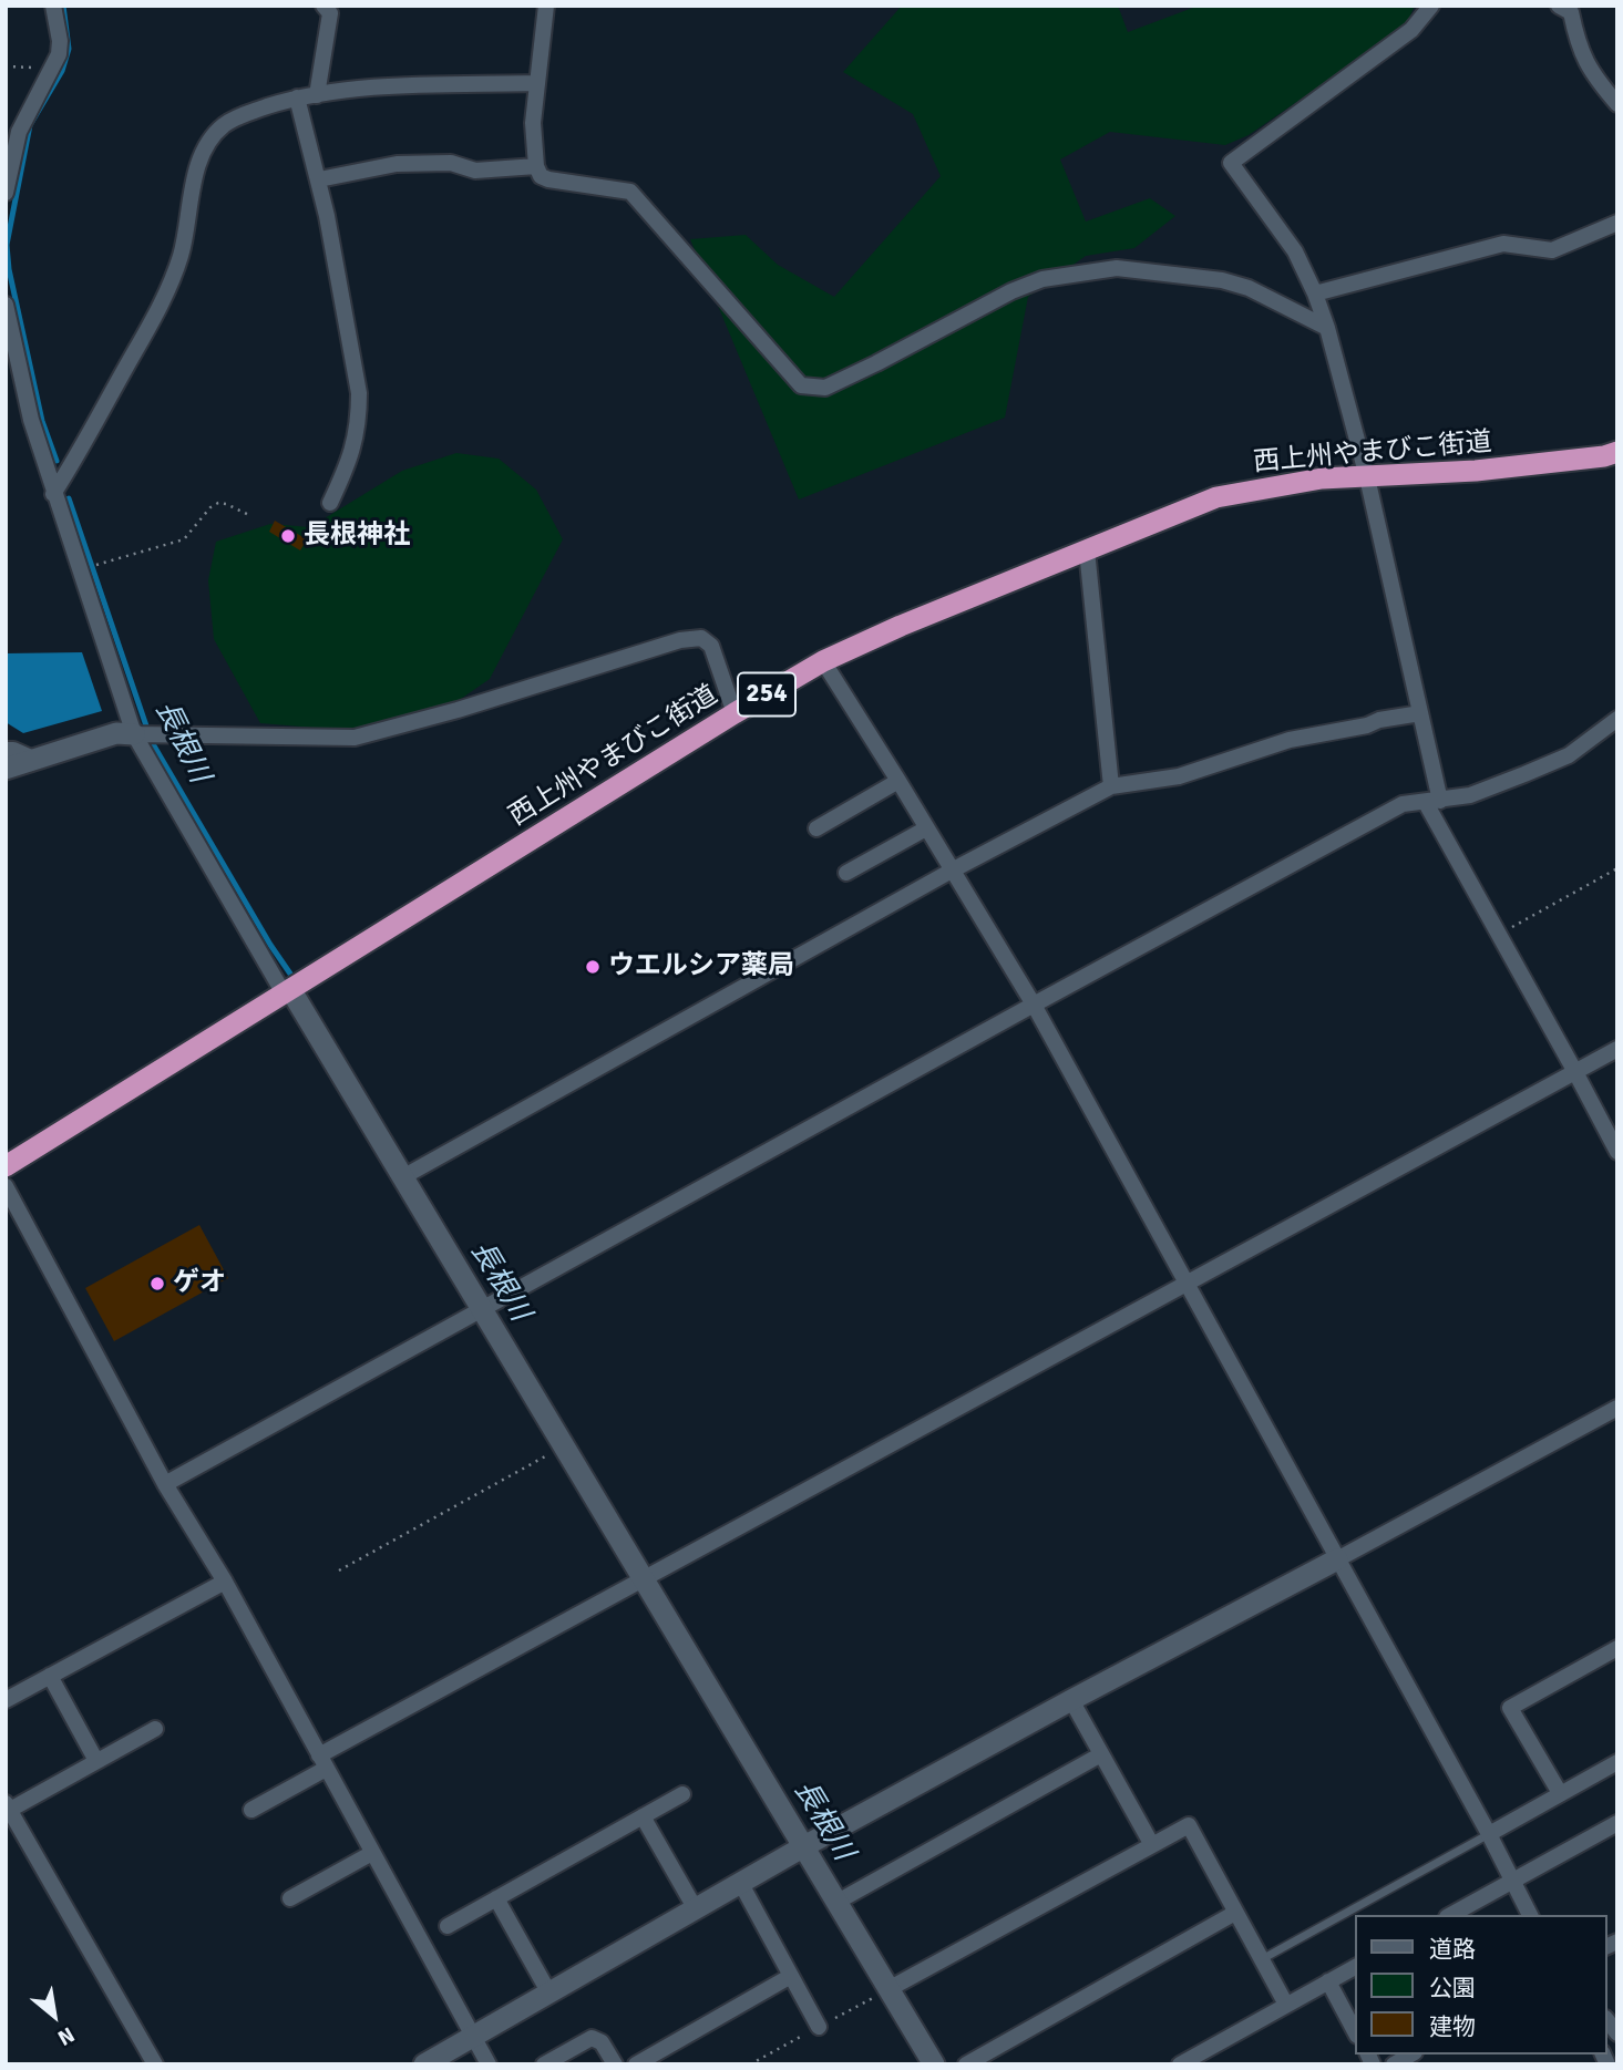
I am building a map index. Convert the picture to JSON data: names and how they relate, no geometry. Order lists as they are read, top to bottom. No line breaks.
{"streets":{"highway":["西上州やまびこ街道","254"]},"water":["長根川"],"places":["長根神社","ウエルシア薬局","ゲオ"],"legend":["道路","公園","建物"],"north":"bottom right"}
